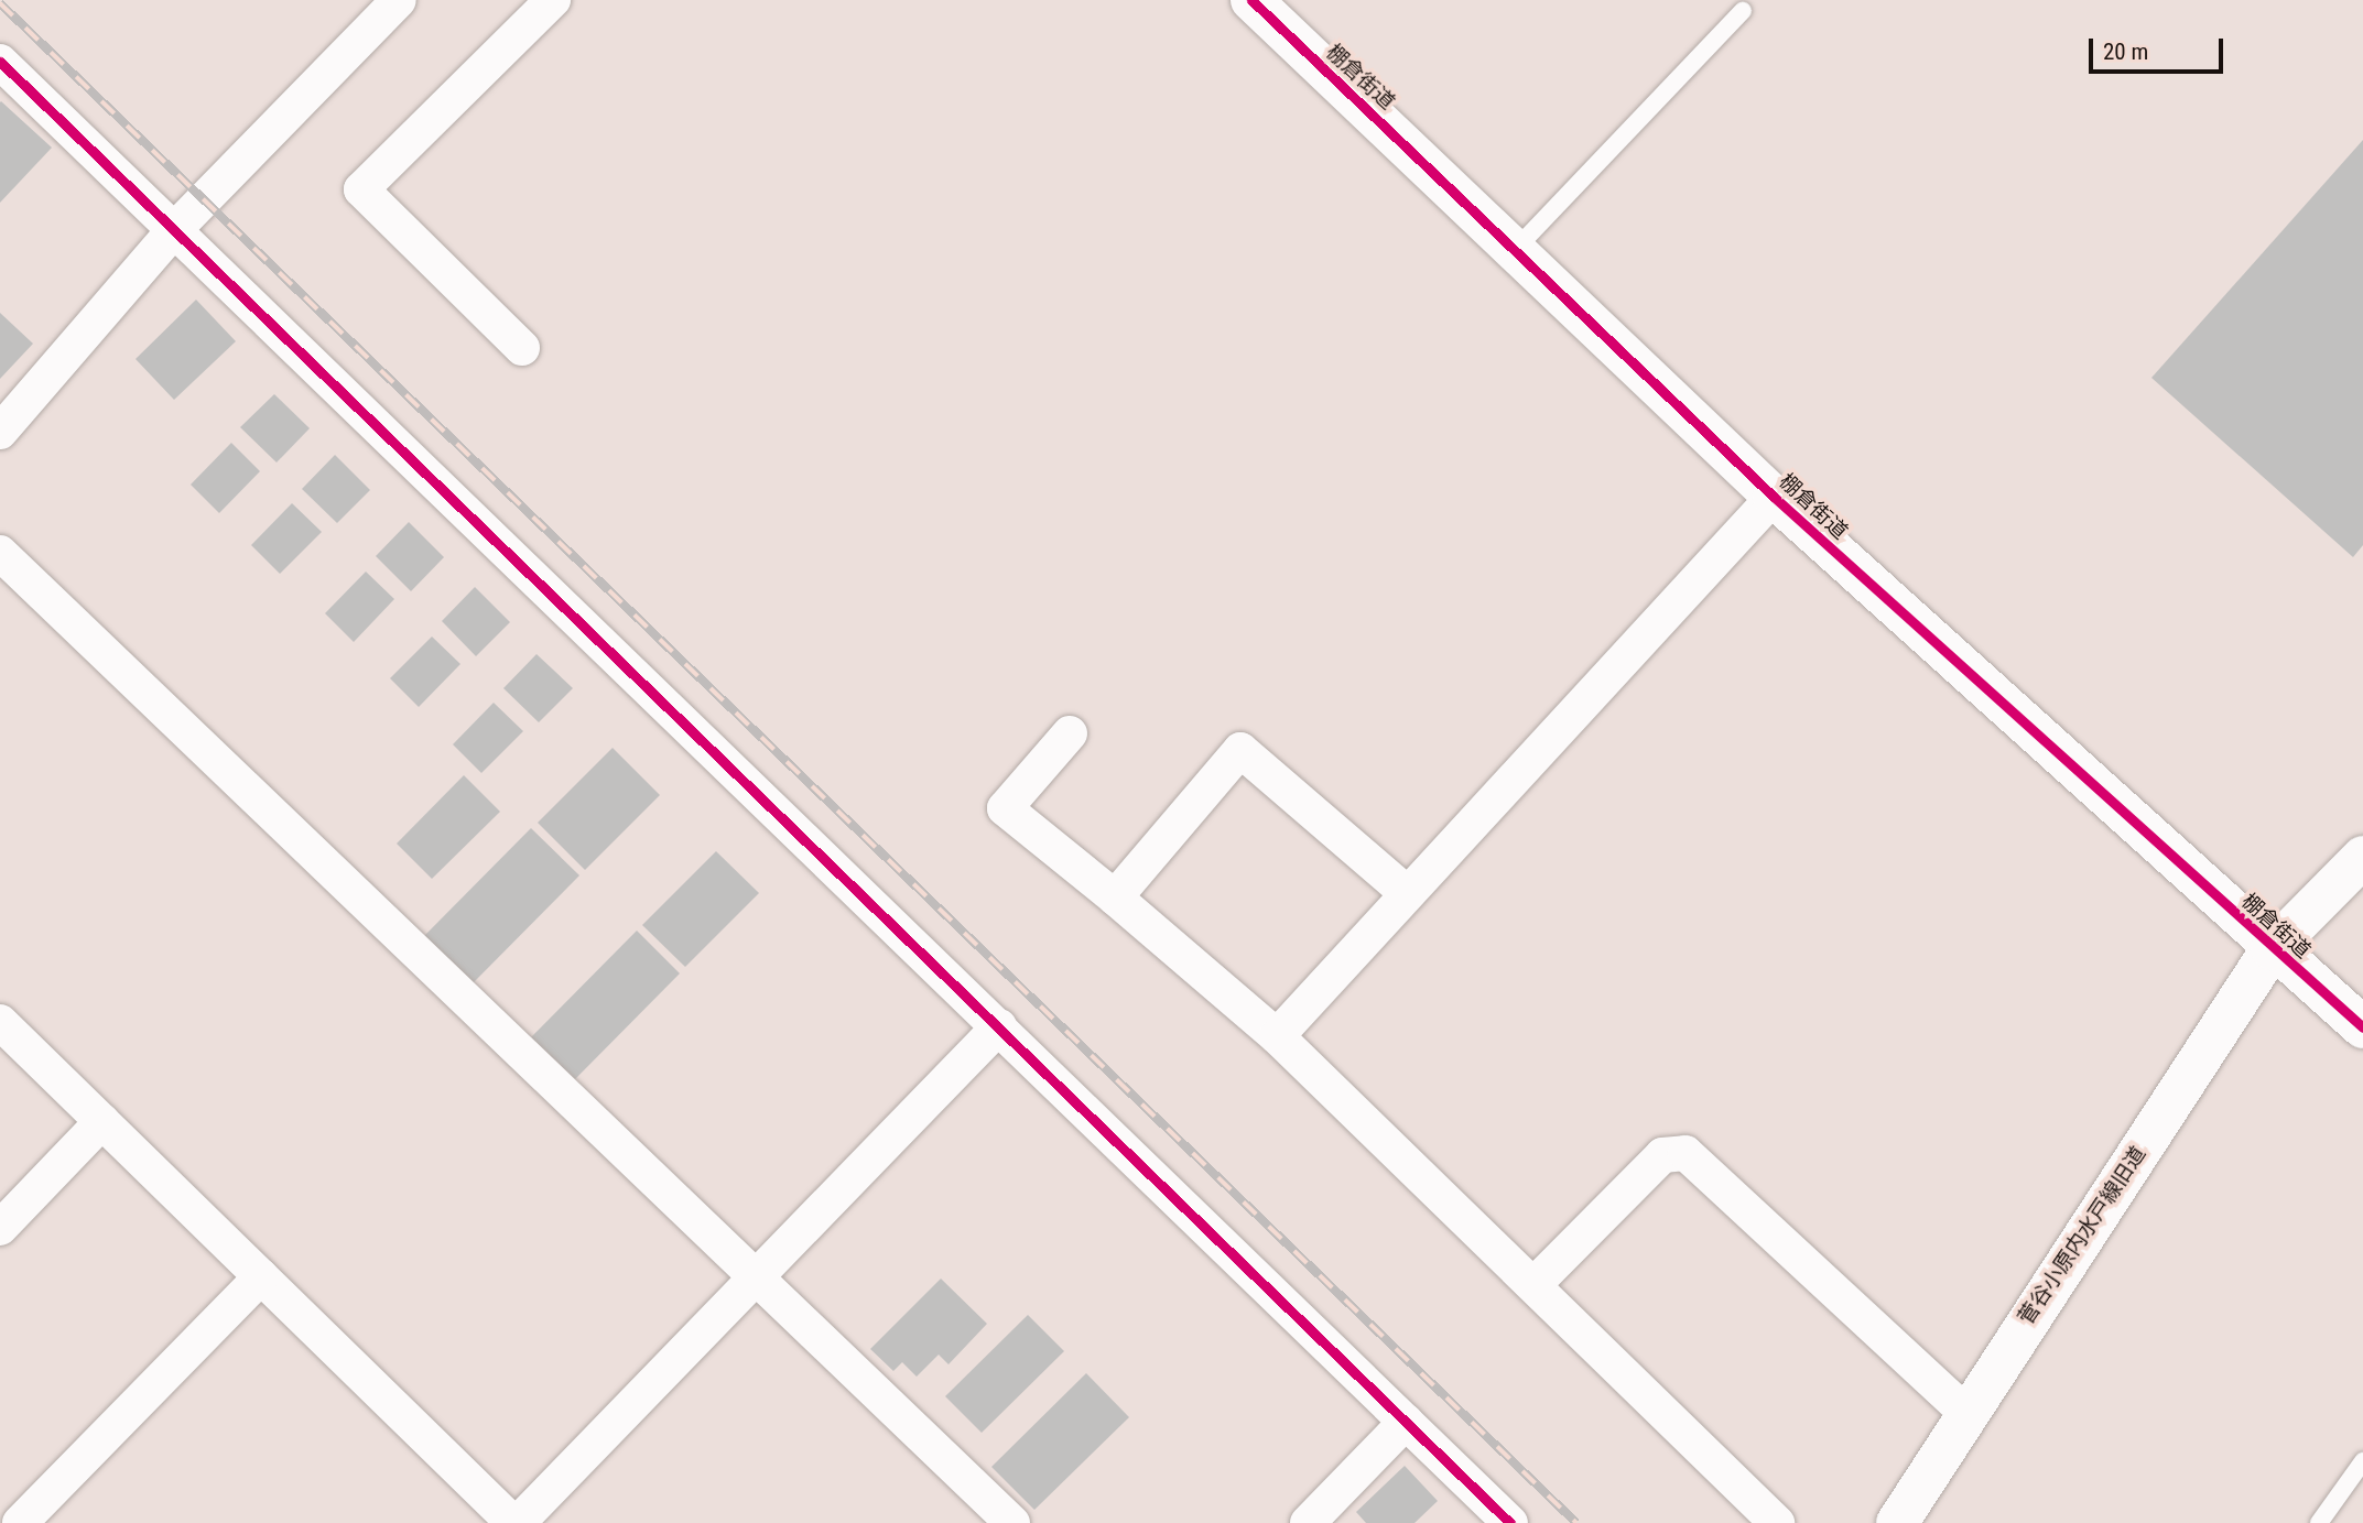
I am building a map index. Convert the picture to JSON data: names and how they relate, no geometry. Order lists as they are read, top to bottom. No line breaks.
{"streets":{"street":["棚倉街道","菅谷小原内水戸線旧道"]},"crossings":[["棚倉街道","菅谷小原内水戸線旧道"]],"scale_bar":"20 m"}
